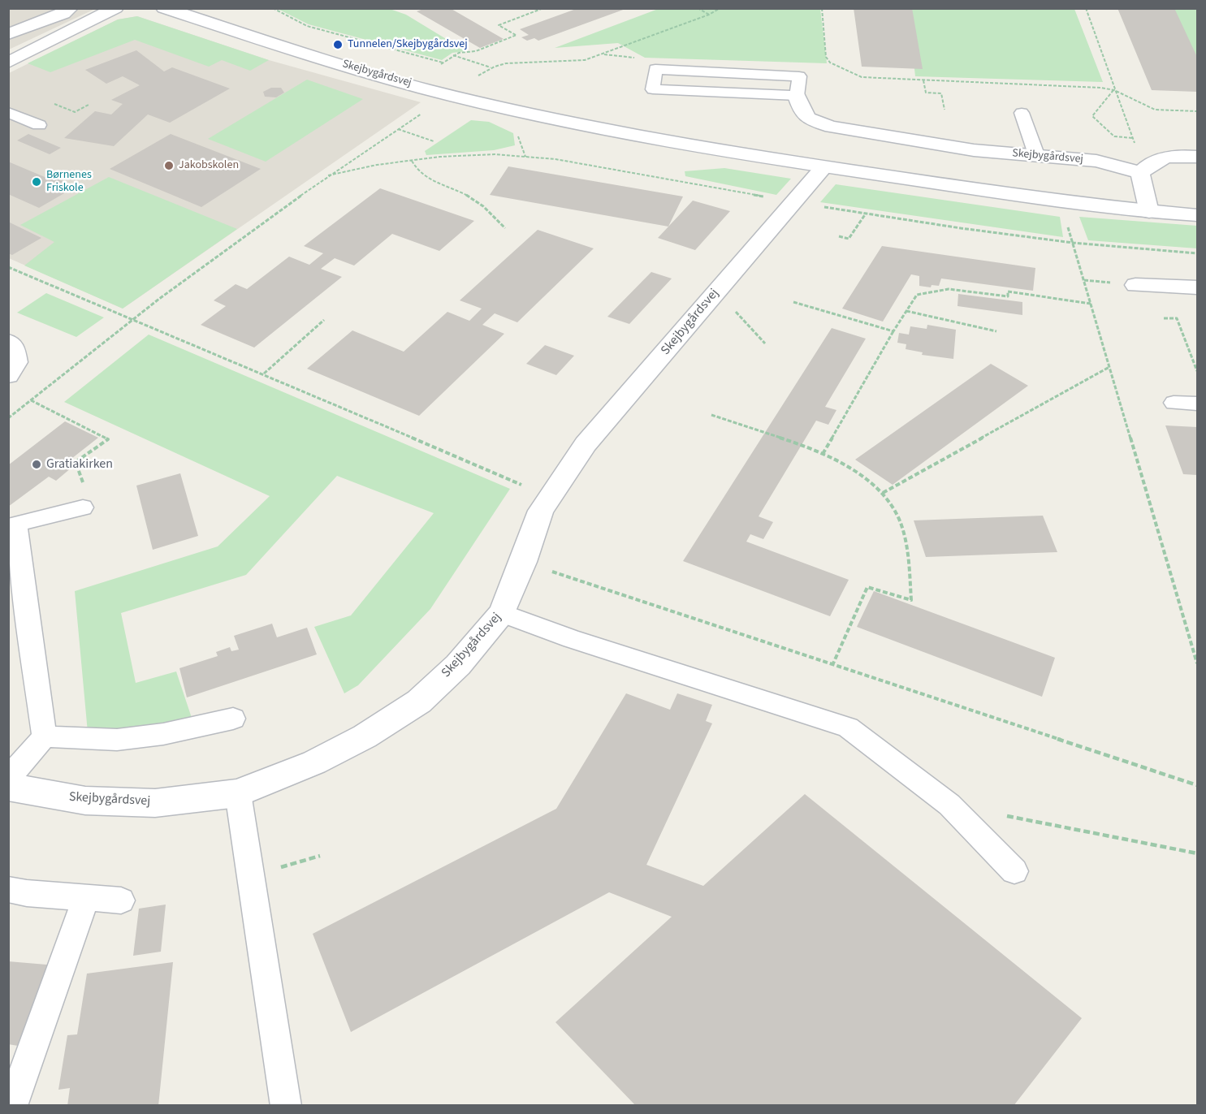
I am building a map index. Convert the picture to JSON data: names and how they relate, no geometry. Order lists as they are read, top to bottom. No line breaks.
{"streets":{"street":["Skejbygårdsvej"]},"places":["Tunnelen/Skejbygårdsvej","Jakobskolen","Børnenes Friskole","Gratiakirken"]}
